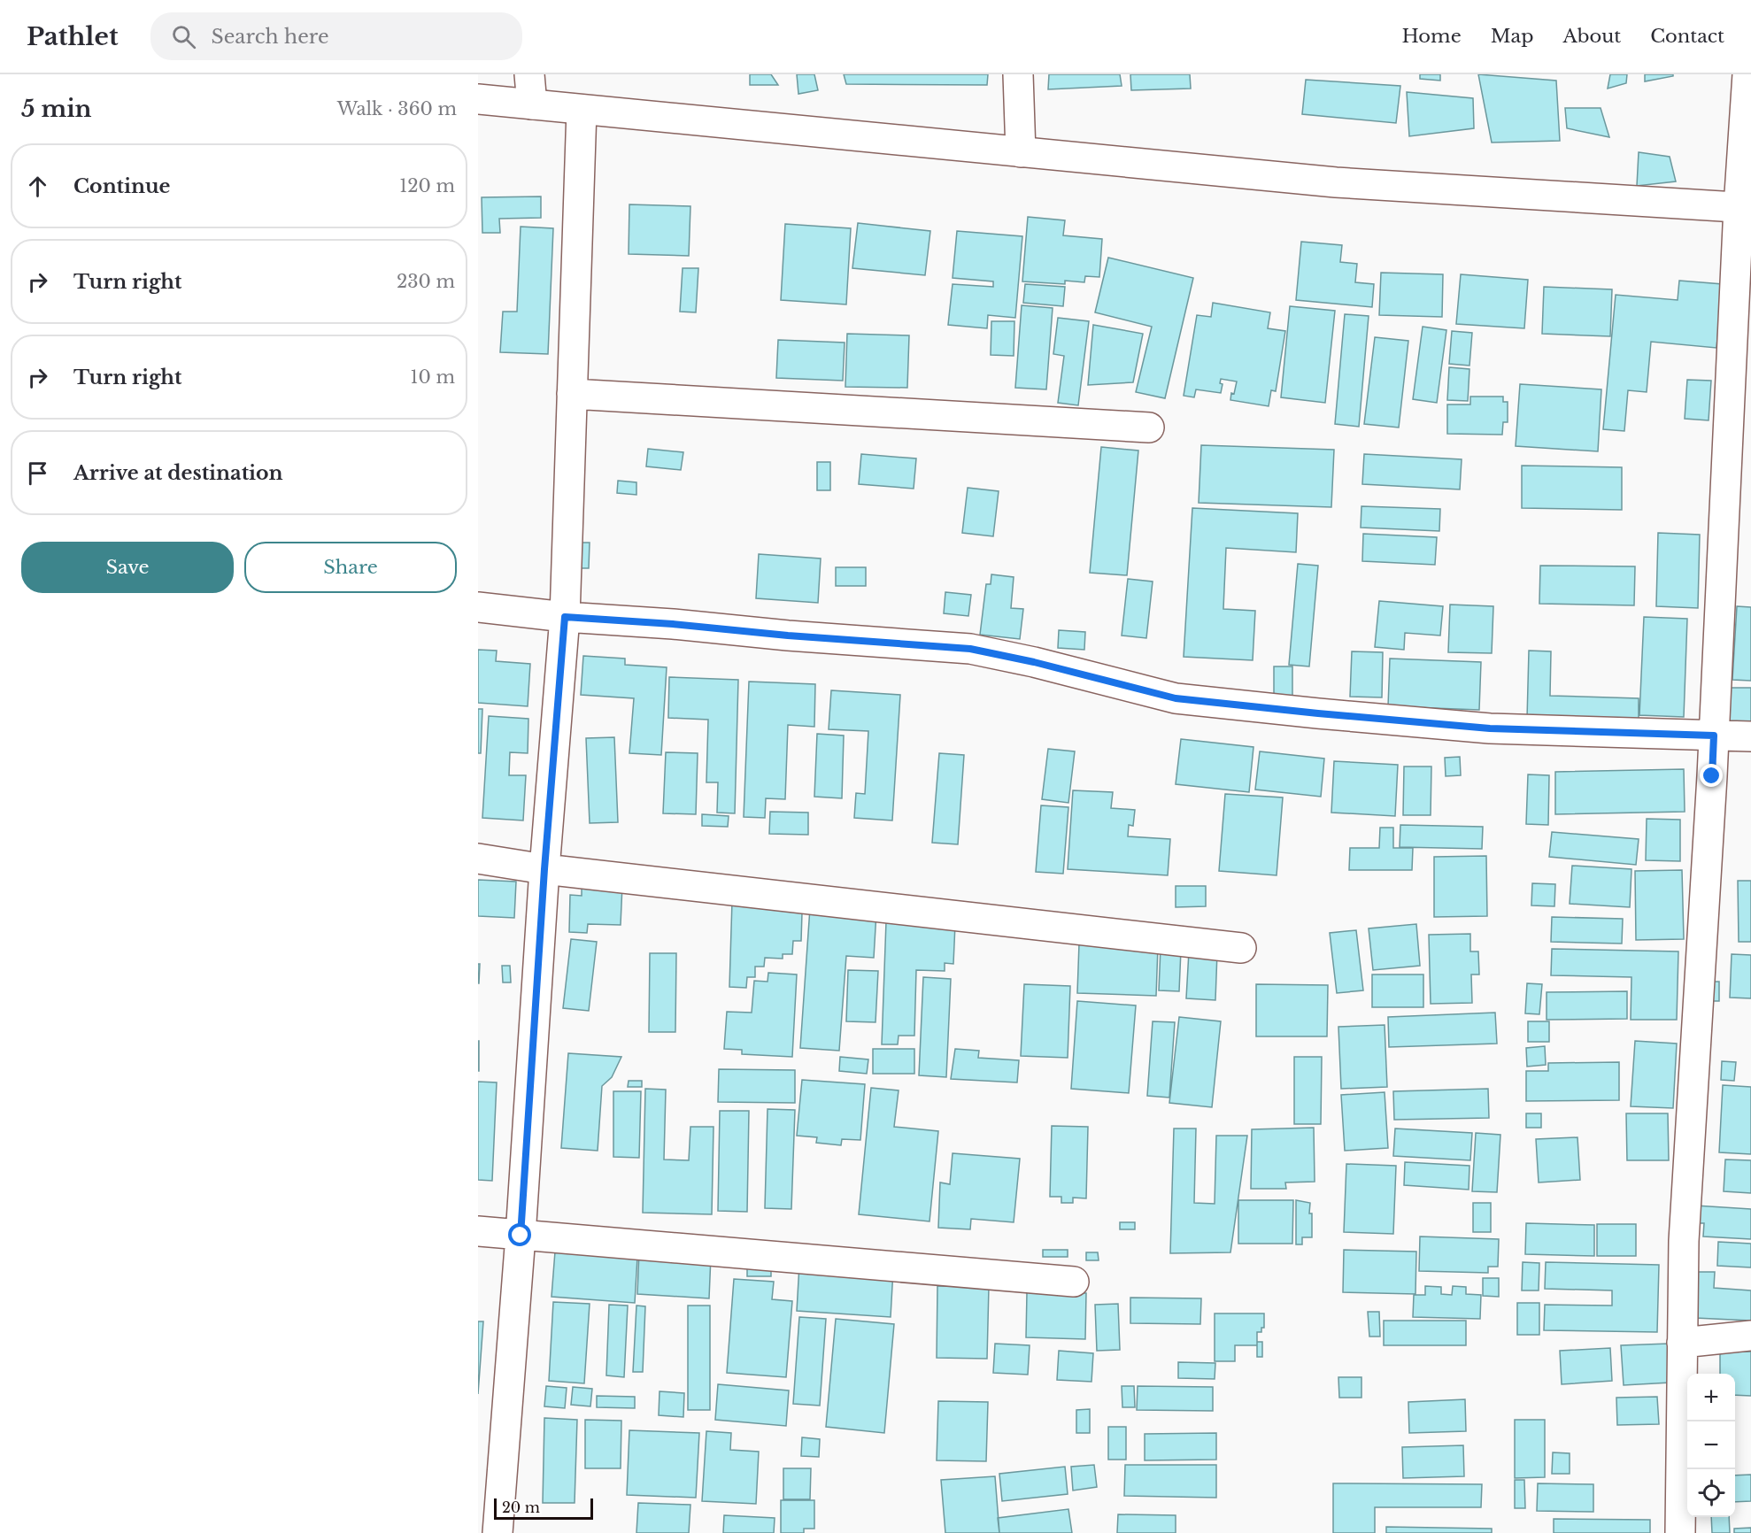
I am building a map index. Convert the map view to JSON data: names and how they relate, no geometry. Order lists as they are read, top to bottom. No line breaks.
{"scale_bar":"20 m","page":{"header":"Pathlet","search":"Search here","nav":["Home","Map","About","Contact"],"heading":["5 min","Walk · 360 m"],"list":[["Continue","120 m"],["Turn right","230 m"],["Turn right","10 m"],"Arrive at destination"],"buttons":["Save","Share"],"map_buttons":["+","−"],"scale":"20 m"}}
